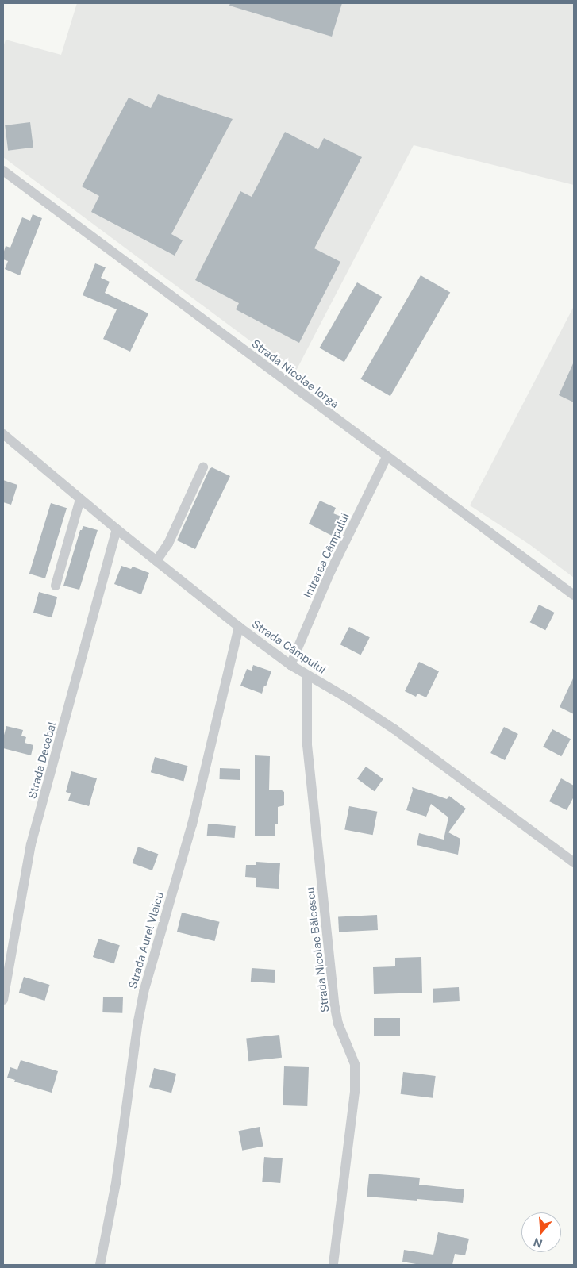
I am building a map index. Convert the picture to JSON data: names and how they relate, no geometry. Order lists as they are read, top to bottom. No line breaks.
{"streets":{"street":["Strada Nicolae Iorga","Intrarea Câmpului","Strada Câmpului","Strada Decebal","Strada Aurel Vlaicu","Strada Nicolae Bălcescu"]},"crossings":[["Strada Nicolae Iorga","Intrarea Câmpului"],["Intrarea Câmpului","Strada Câmpului"],["Strada Câmpului","Strada Decebal"],["Strada Câmpului","Strada Aurel Vlaicu"],["Strada Câmpului","Strada Nicolae Bălcescu"]],"north":"bottom"}
